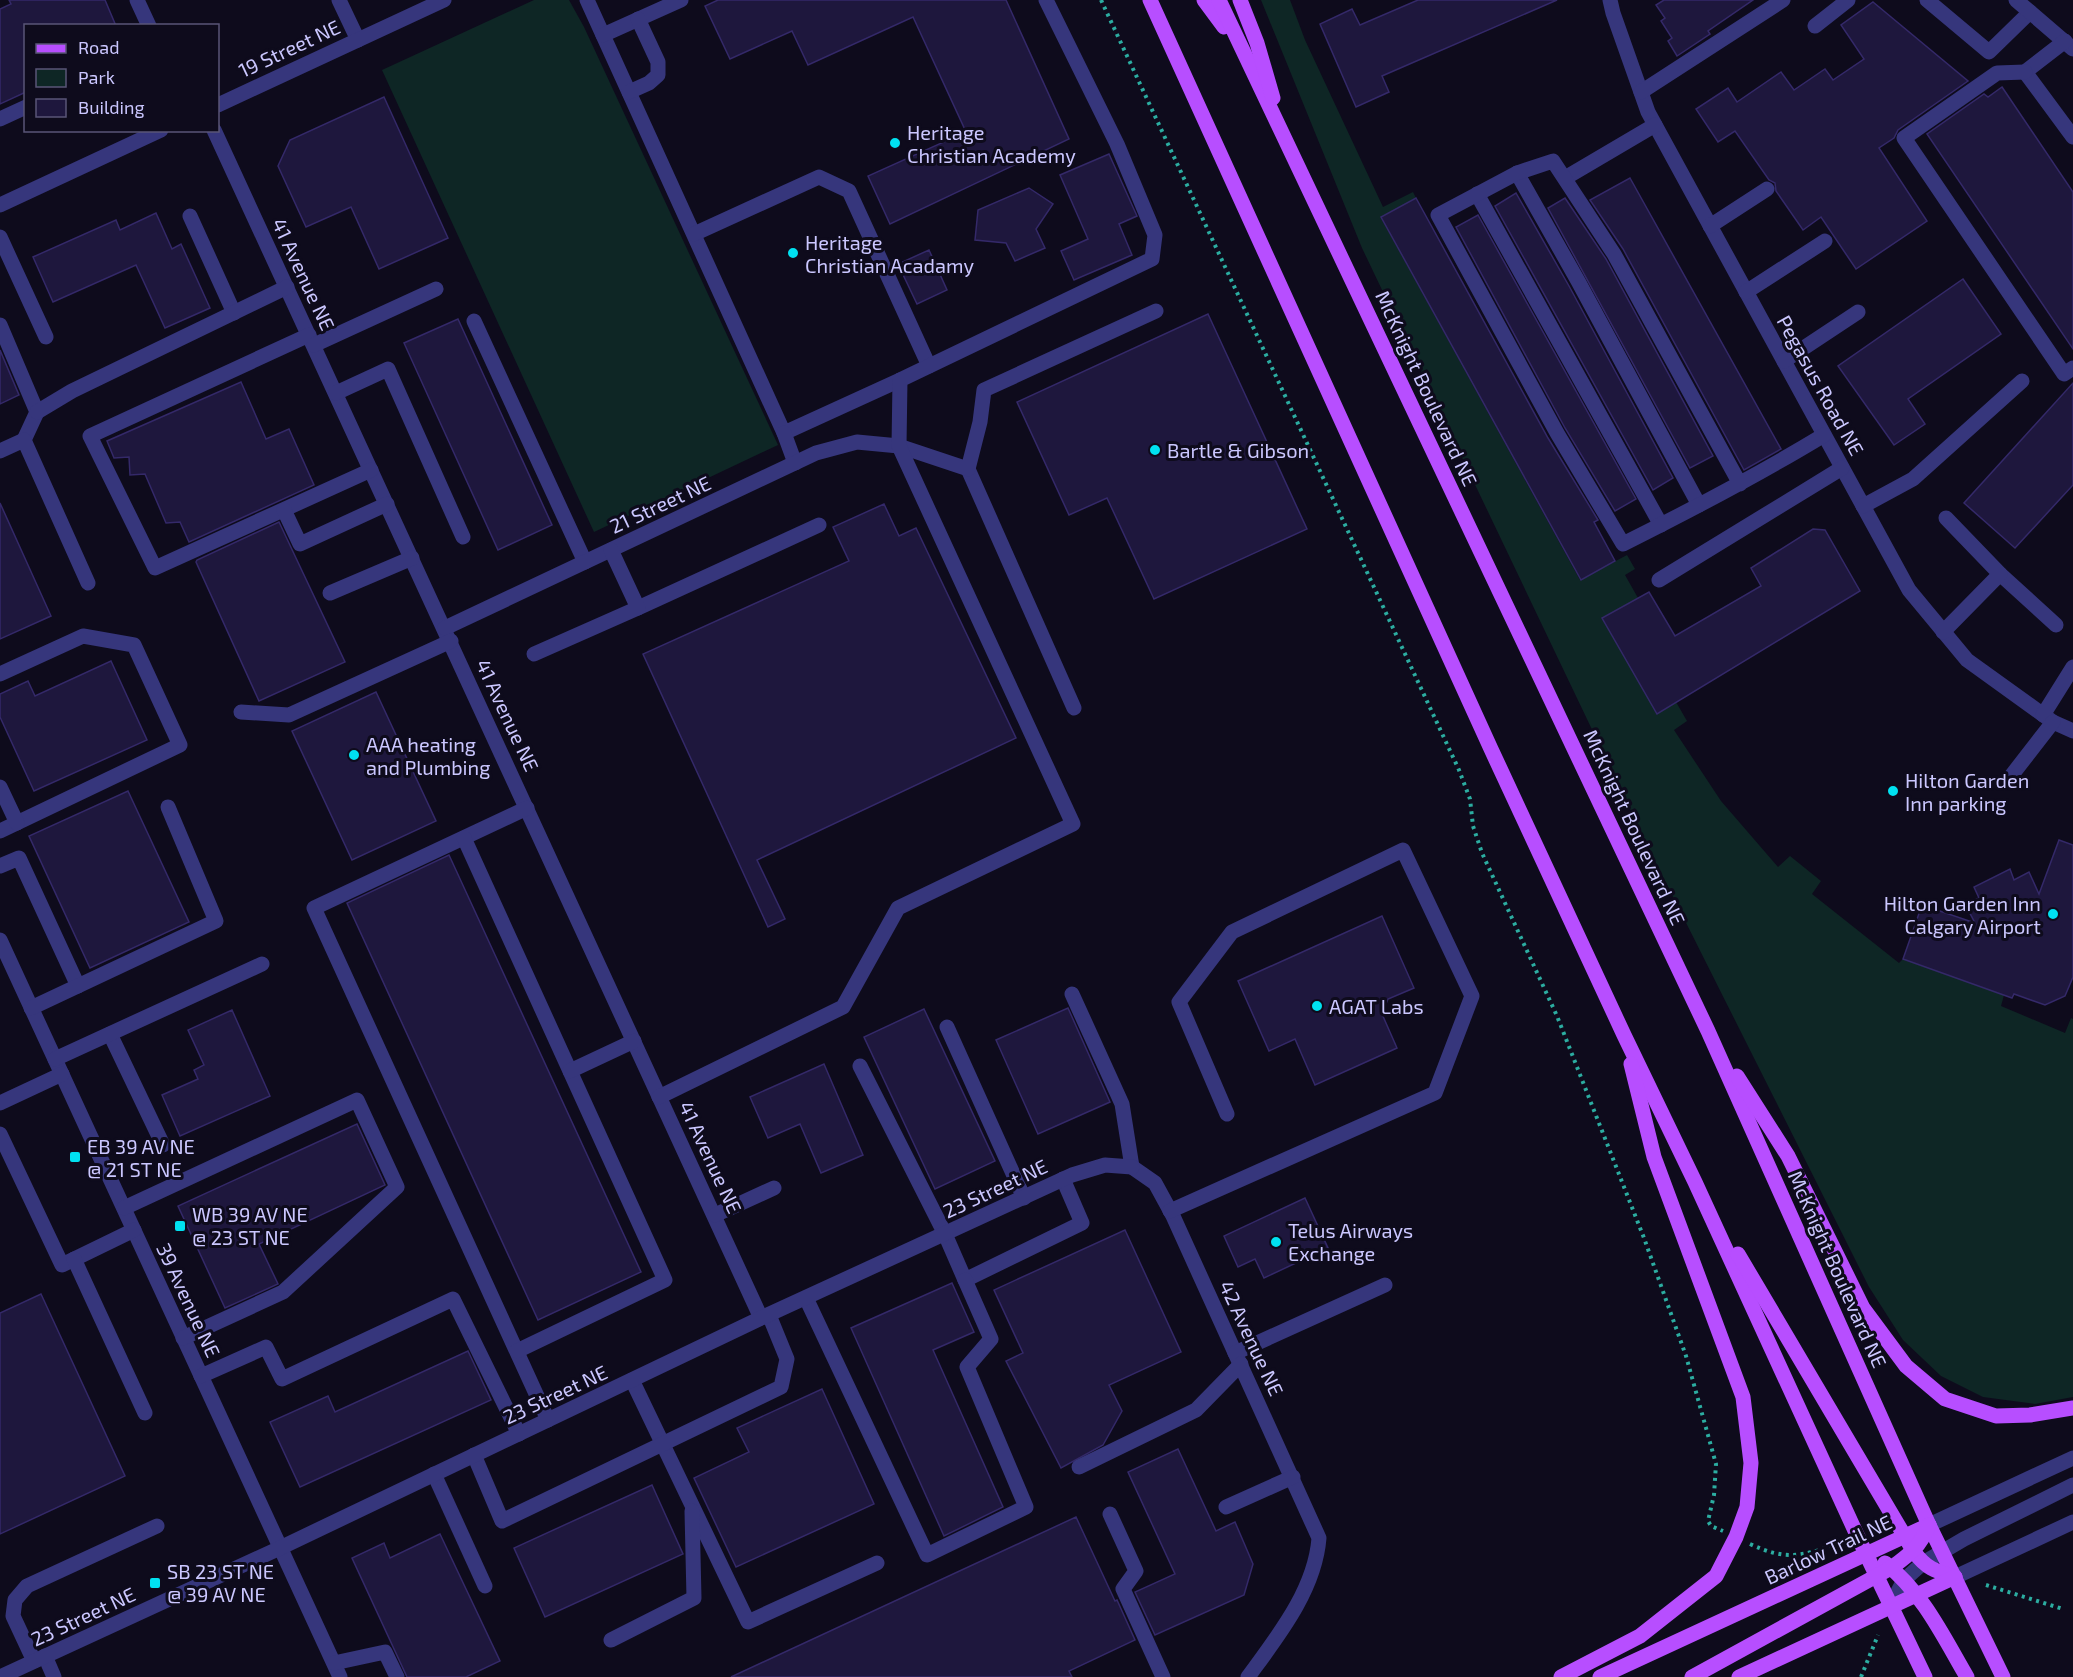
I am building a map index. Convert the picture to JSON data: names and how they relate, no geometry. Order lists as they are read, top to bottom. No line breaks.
{"streets":{"main road":["McKnight Boulevard NE","Barlow Trail NE"],"street":["19 Street NE","41 Avenue NE","Pegasus Road NE","21 Street NE","23 Street NE","39 Avenue NE","42 Avenue NE"]},"crossings":[["41 Avenue NE","21 Street NE"],["41 Avenue NE","23 Street NE"],["McKnight Boulevard NE","Barlow Trail NE"],["23 Street NE","39 Avenue NE"],["23 Street NE","42 Avenue NE"]],"places":{"other":["Heritage Christian Academy","Heritage Christian Acadamy","Bartle & Gibson","AAA heating and Plumbing","Hilton Garden Inn parking","Hilton Garden Inn Calgary Airport","AGAT Labs","Telus Airways Exchange"],"transit":["EB 39 AV NE @ 21 ST NE","WB 39 AV NE @ 23 ST NE","SB 23 ST NE @ 39 AV NE"]},"legend":["Road","Park","Building"]}
